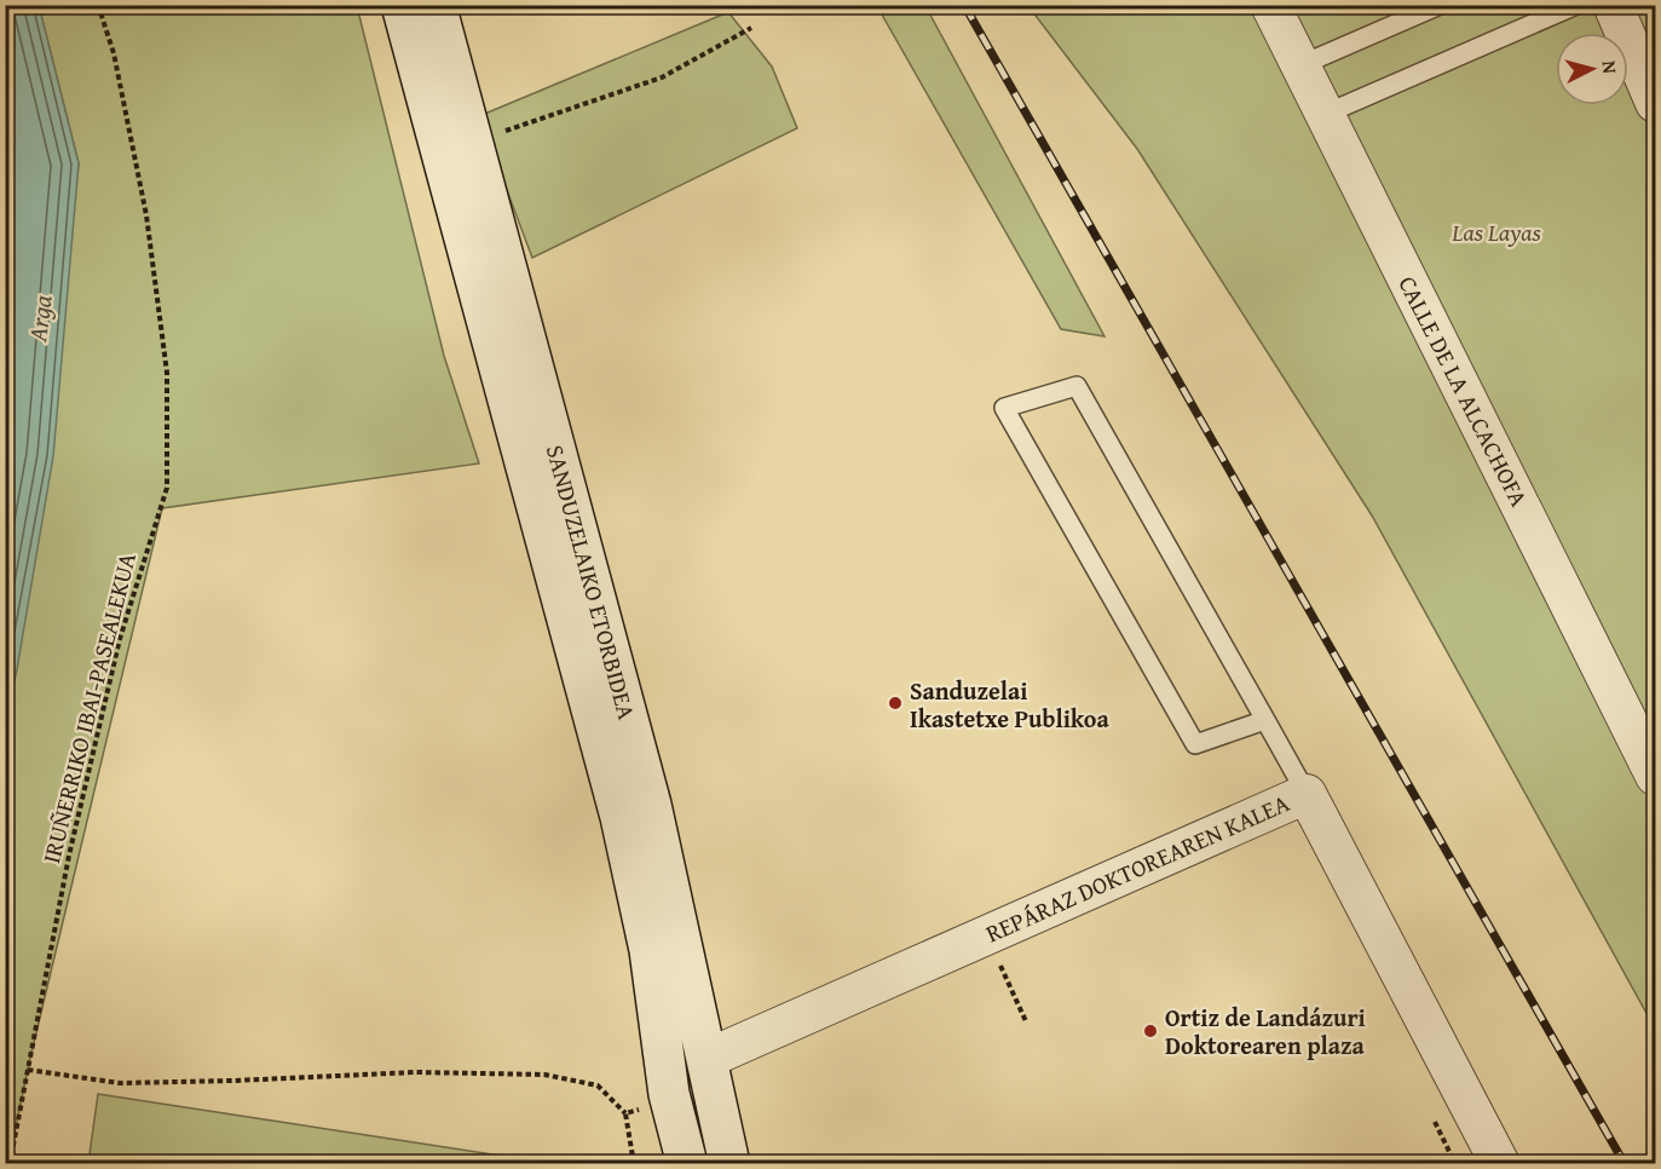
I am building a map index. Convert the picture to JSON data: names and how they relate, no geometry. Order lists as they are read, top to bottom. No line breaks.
{"streets":{"main road":["SANDUZELAIKO ETORBIDEA"],"street":["CALLE DE LA ALCACHOFA","REPÁRAZ DOKTOREAREN KALEA"],"path":["IRUÑERRIKO IBAI-PASEALEKUA"]},"crossings":[["SANDUZELAIKO ETORBIDEA","REPÁRAZ DOKTOREAREN KALEA"]],"water":["Arga"],"parks":["Las Layas"],"places":["Sanduzelai Ikastetxe Publikoa","Ortiz de Landázuri Doktorearen plaza"],"north":"right"}
